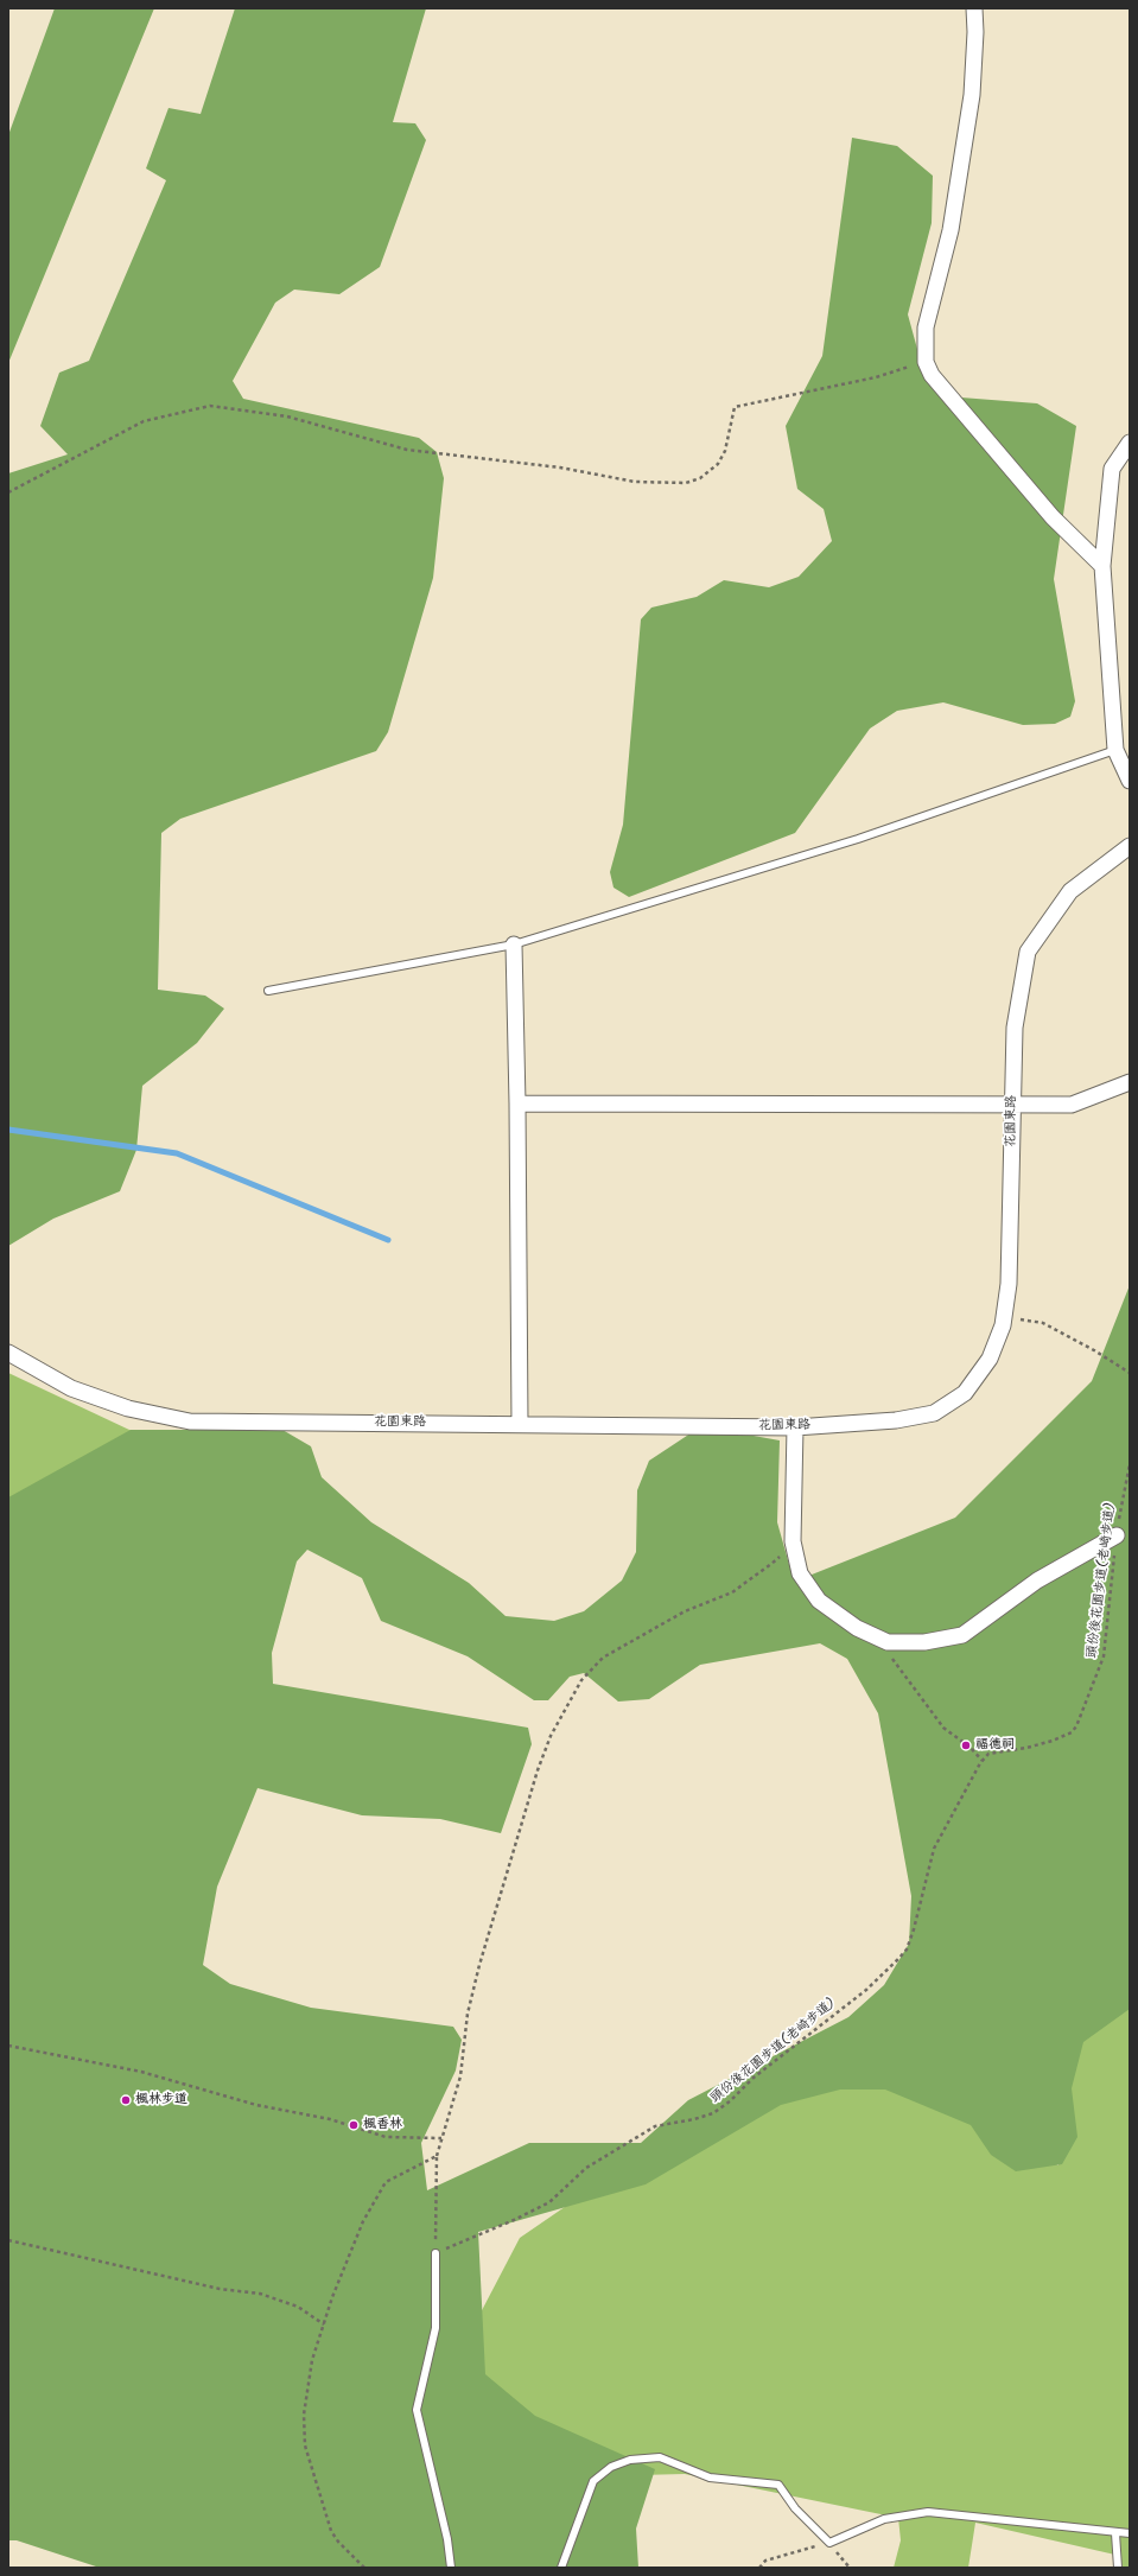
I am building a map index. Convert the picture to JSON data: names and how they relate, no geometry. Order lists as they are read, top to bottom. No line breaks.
{"streets":{"street":["花園東路"],"path":["頭份後花園步道(老崎步道)"]},"places":["福德祠","楓林步道","楓香林"]}
